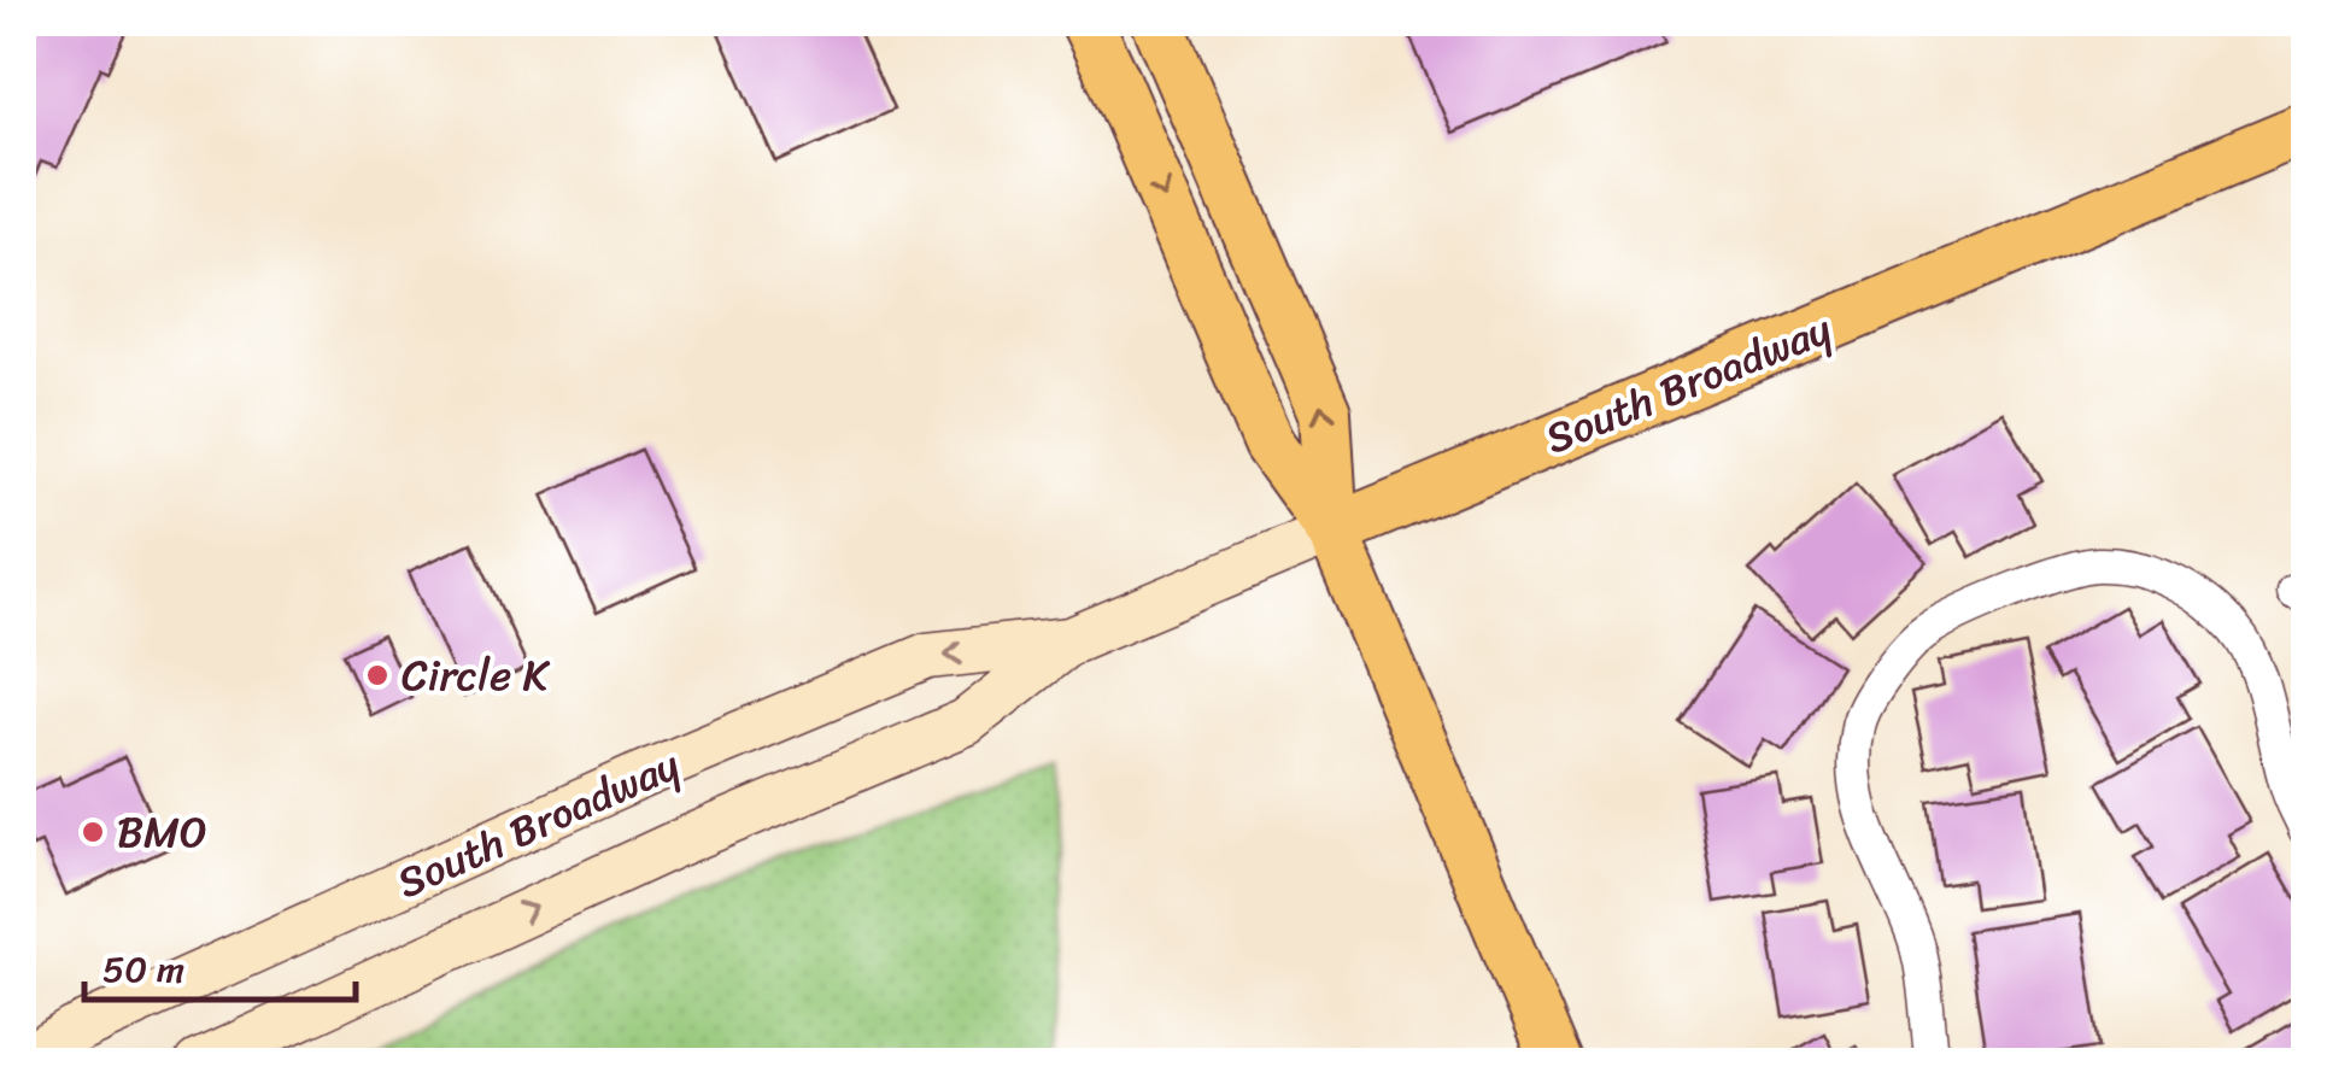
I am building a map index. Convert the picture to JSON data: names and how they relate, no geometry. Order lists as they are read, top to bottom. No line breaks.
{"streets":{"main road":["South Broadway"]},"places":["Circle K","BMO"],"scale_bar":"50 m"}
